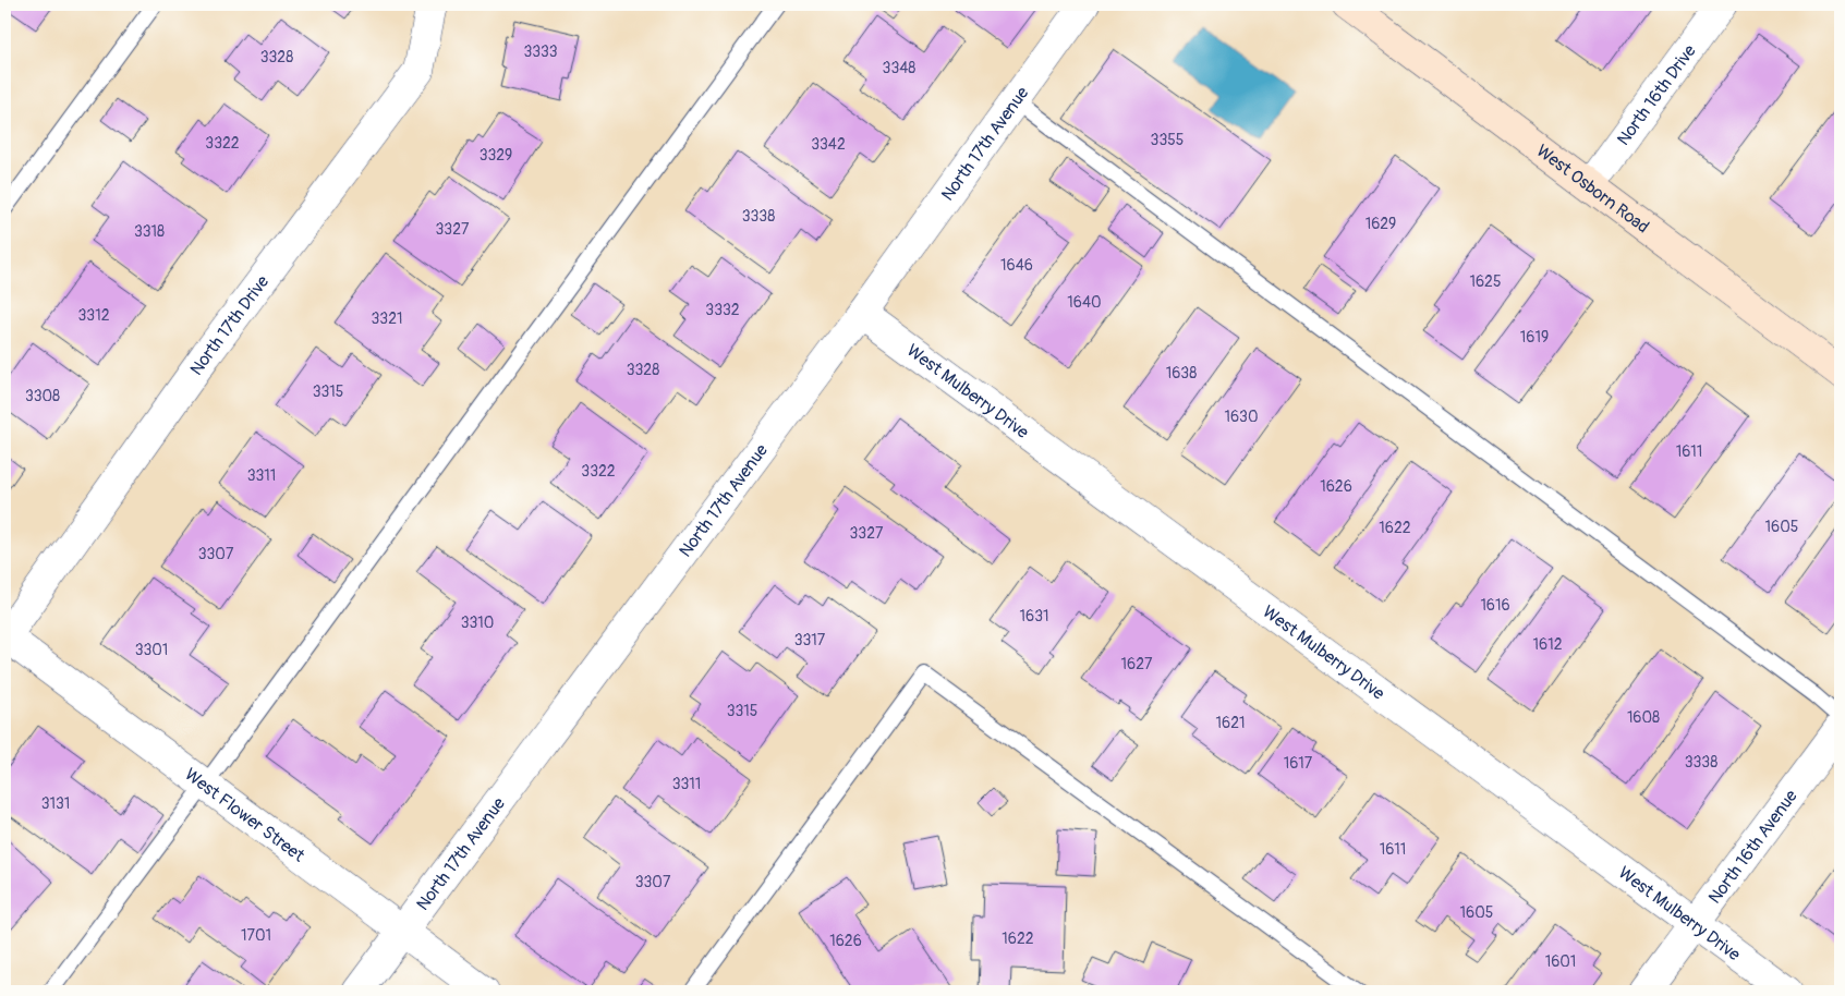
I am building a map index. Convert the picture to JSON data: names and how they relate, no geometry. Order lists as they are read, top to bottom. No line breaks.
{"streets":{"street":["North 16th Drive","North 17th Avenue","West Osborn Road","North 17th Drive","West Mulberry Drive","West Flower Street","North 16th Avenue"]},"crossings":[["North 16th Drive","West Osborn Road"],["North 17th Avenue","West Mulberry Drive"],["North 17th Avenue","West Flower Street"],["North 17th Drive","West Flower Street"],["West Mulberry Drive","North 16th Avenue"]],"house_numbers":["3333","3328","3348","3355","3322","3342","3329","3338","1629","3327","3318","1646","1625","1640","3332","3312","3321","1619","3328","1638","3315","3308","1630","1611","3322","3311","1626","1605","1622","3327","3307","1616","1631","3310","3317","1612","3301","1627","3315","1608","1621","3338","1617","3311","3131","1611","3307","1605","1701","1622","1626","1601"]}
